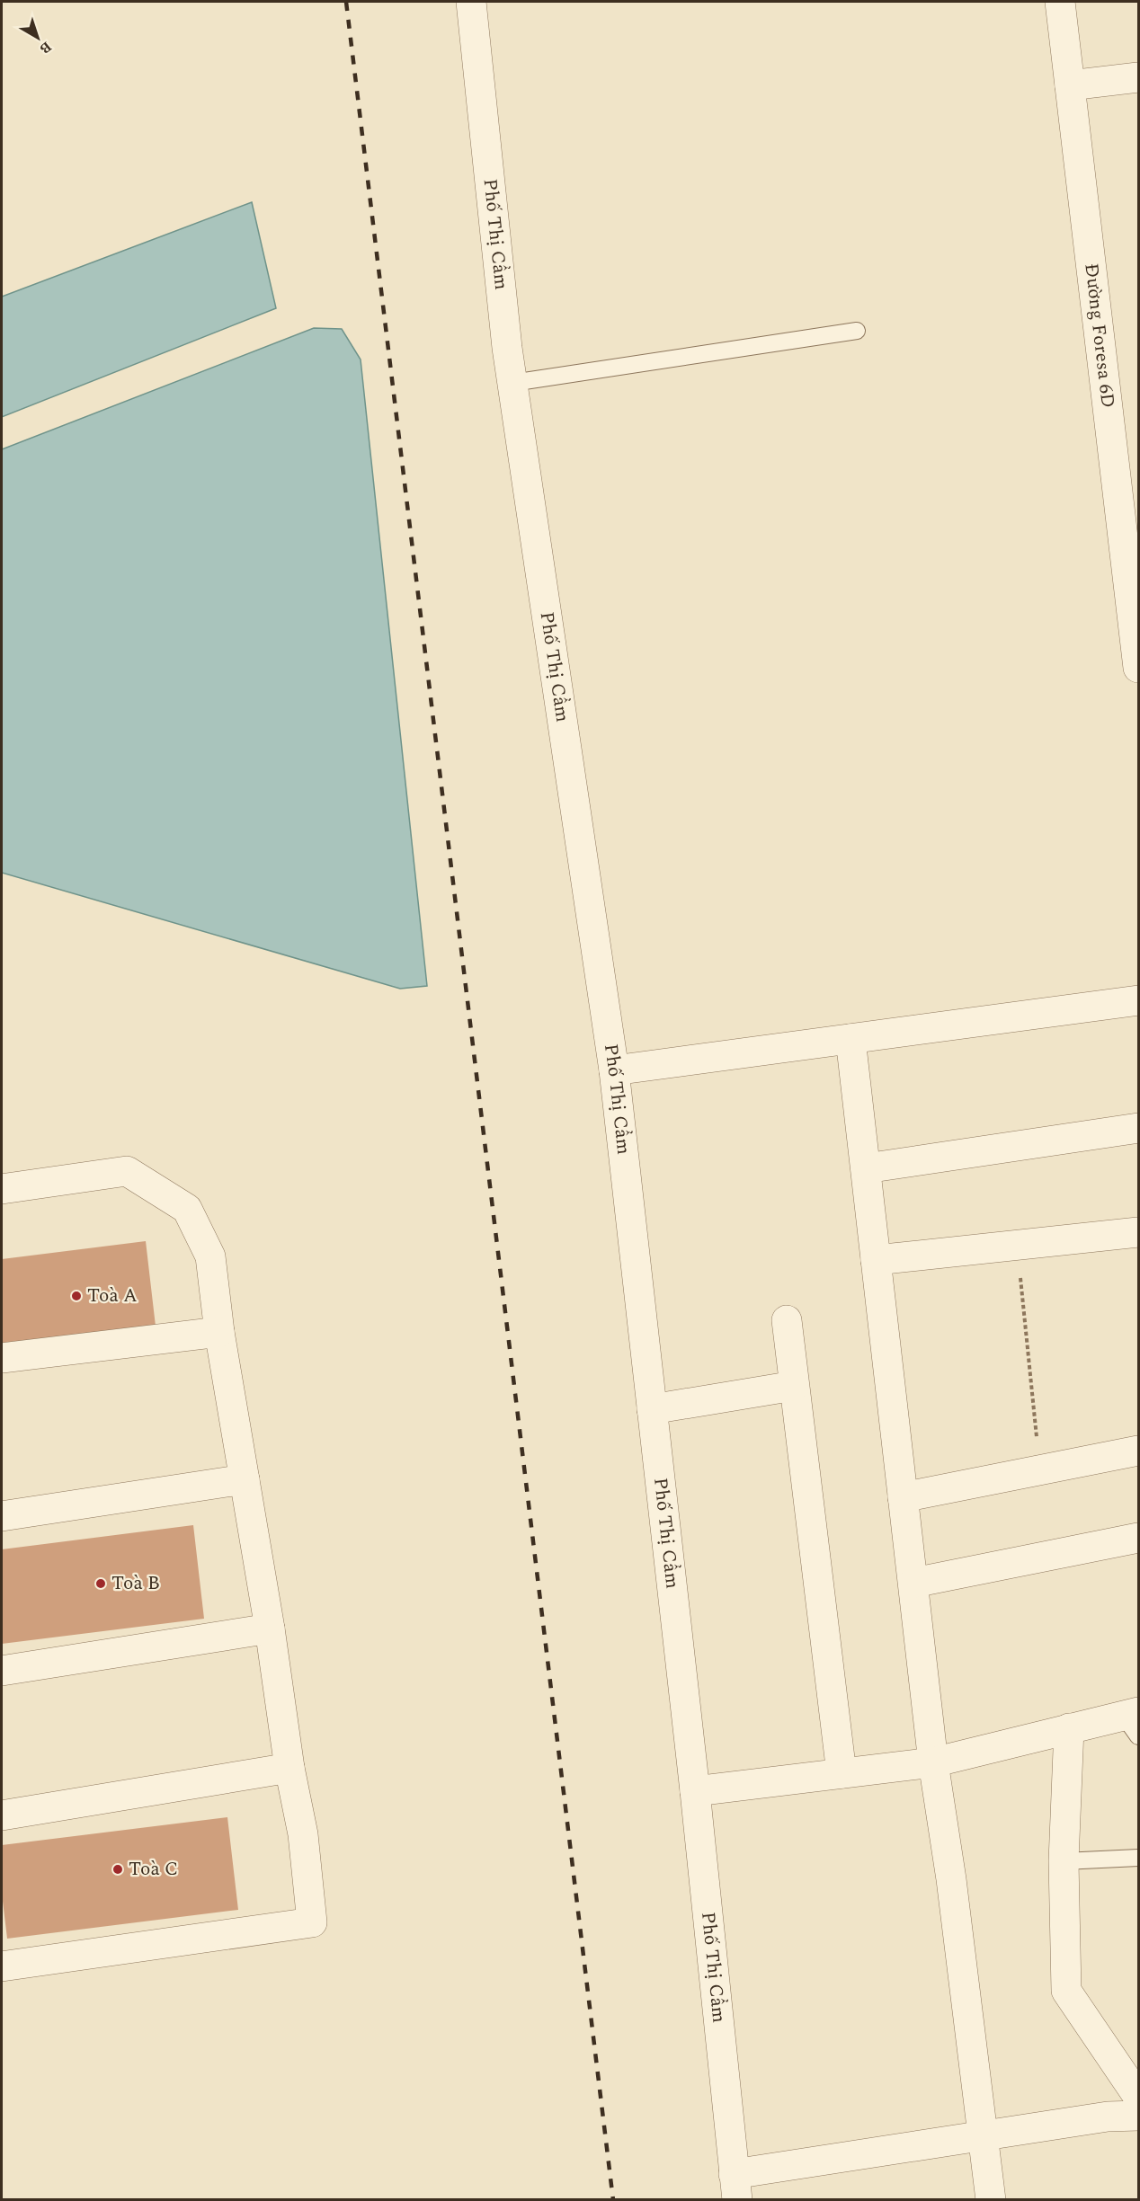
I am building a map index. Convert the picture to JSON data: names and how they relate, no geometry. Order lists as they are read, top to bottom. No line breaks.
{"streets":{"street":["Phố Thị Cẩm","Đường Foresa 6D"]},"places":["Toà A","Toà B","Toà C"],"north":"bottom right"}
